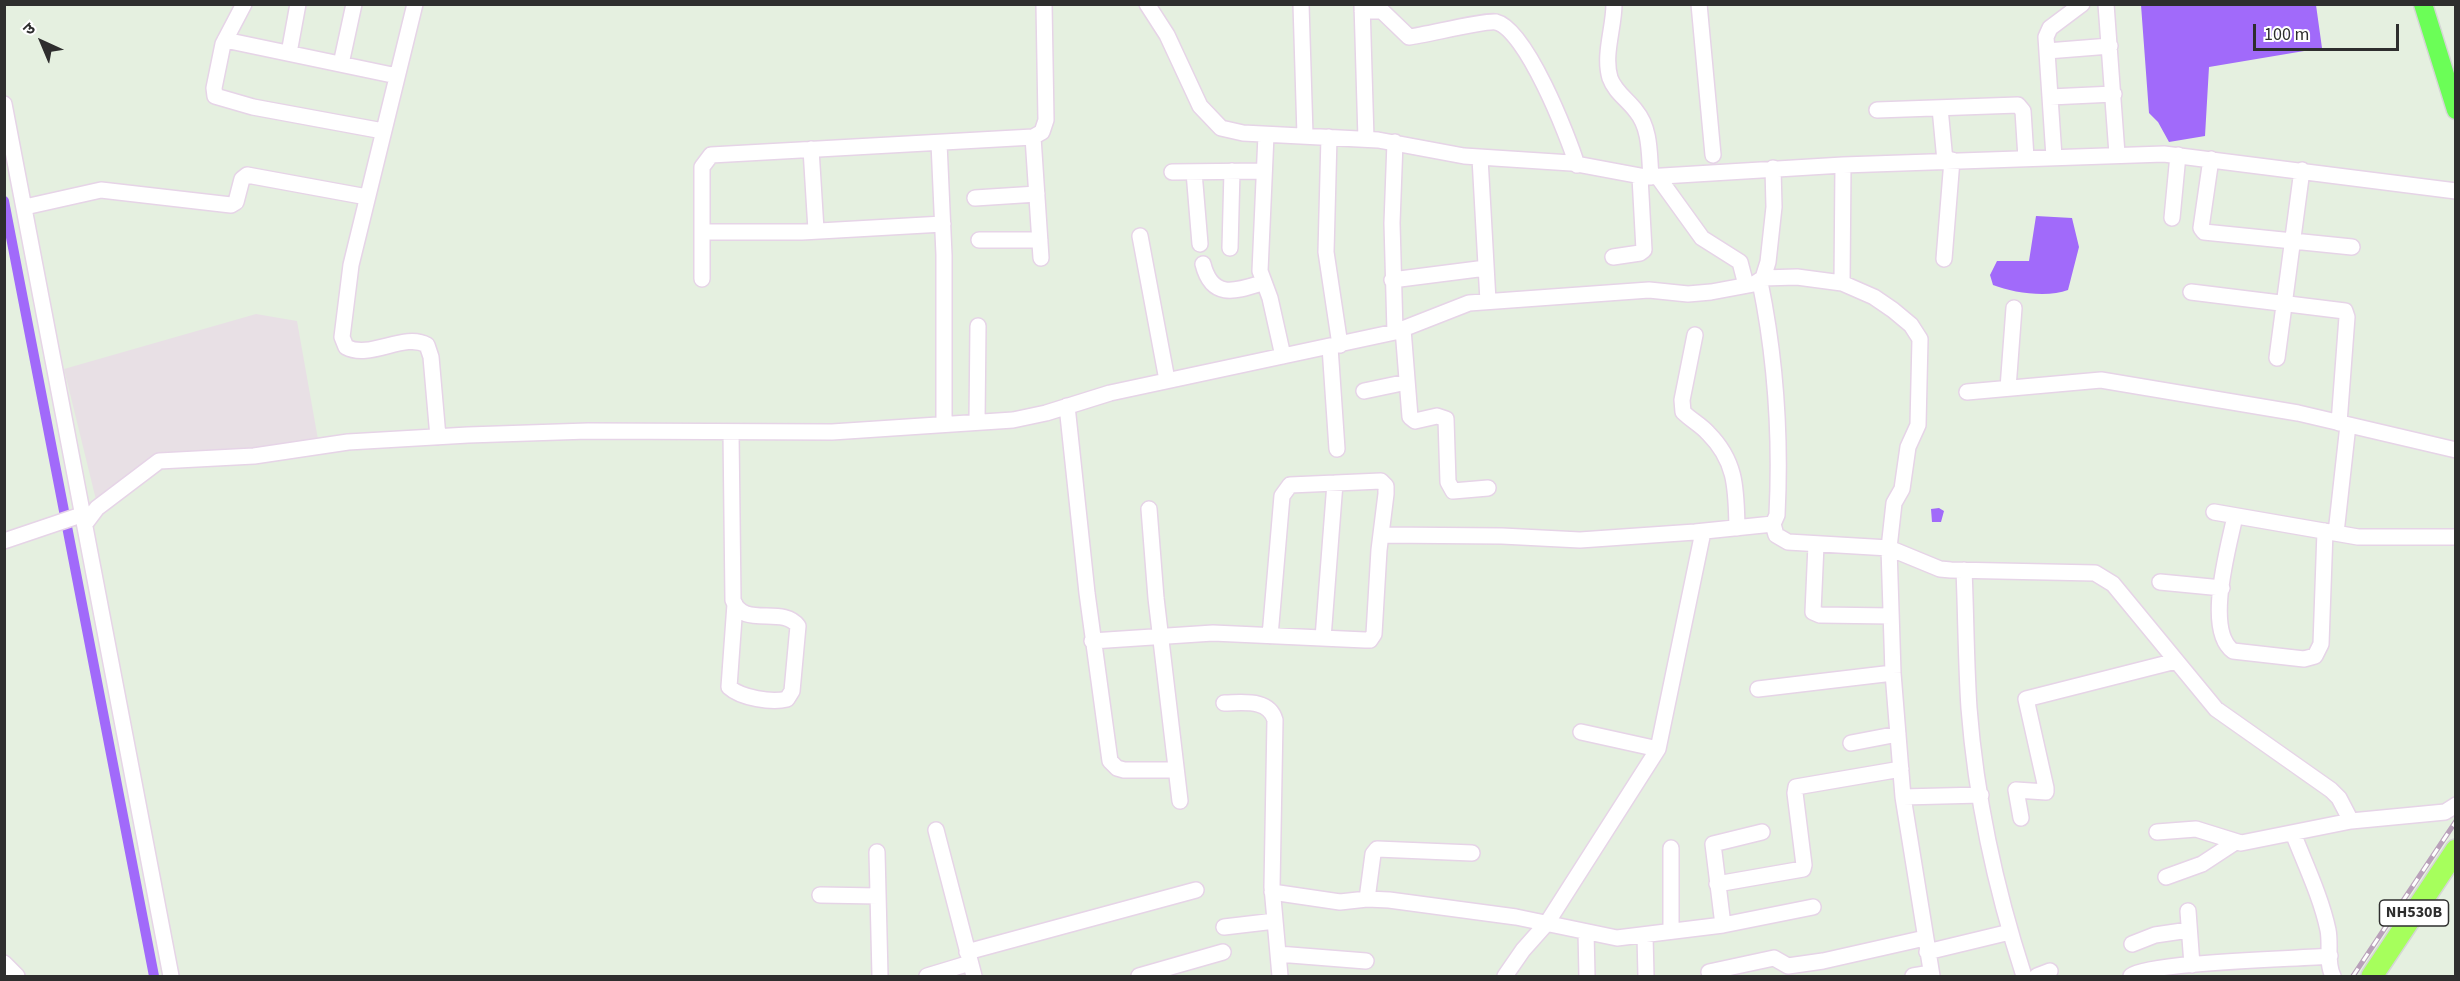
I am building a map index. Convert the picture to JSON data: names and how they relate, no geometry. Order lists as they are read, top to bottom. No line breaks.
{"streets":{"highway":["NH530B"]},"scale_bar":"100 m","north":"top left"}
